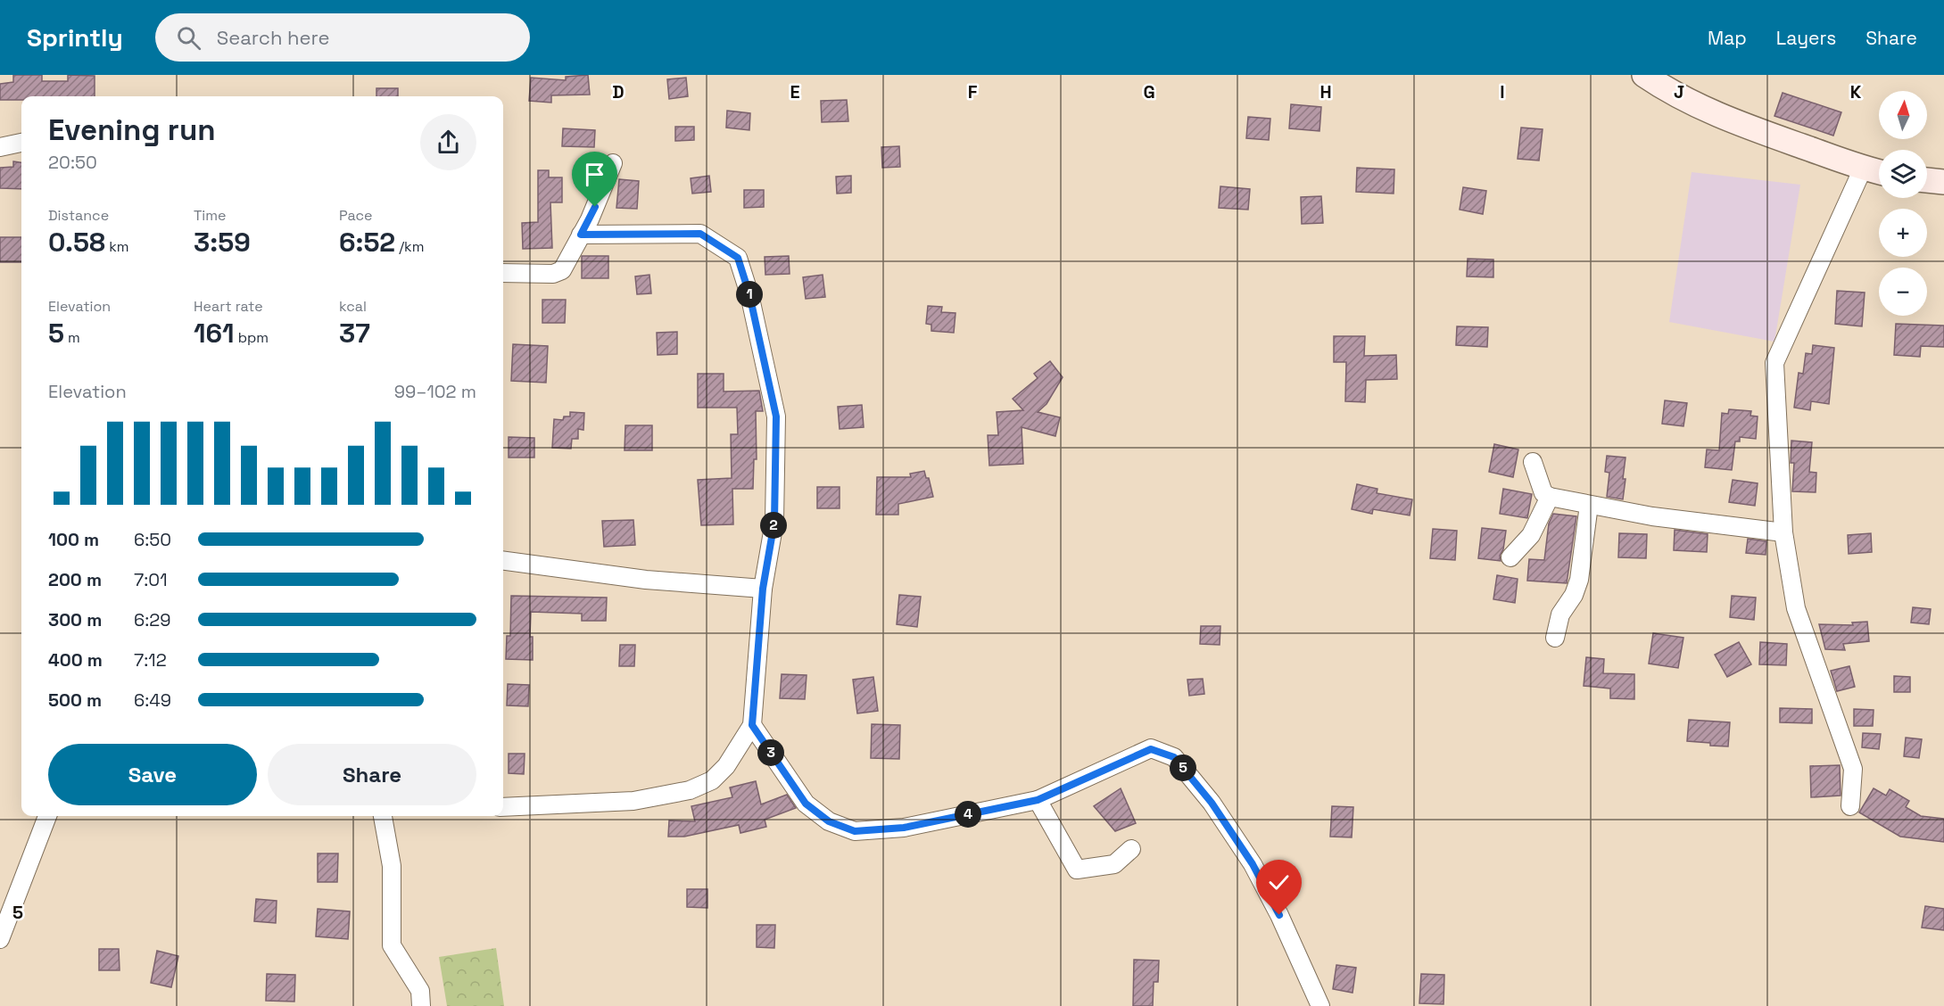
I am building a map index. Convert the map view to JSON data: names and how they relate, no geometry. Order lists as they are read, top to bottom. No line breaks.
{"north":"top","page":{"header":"Sprintly","search":"Search here","nav":["Map","Layers","Share"],"map_buttons":["+","−"],"heading":["Evening run","20:50"],"stats":[["Distance","0.58 km"],["Time","3:59"],["Pace","6:52 /km"],["Elevation","5 m"],["Heart rate","161 bpm"],["kcal","37"]],"pins":["1","2","3","5","4"],"chart":["Elevation","99–102 m"],"list":[{"name":"100 m","note":"6:50"},{"name":"200 m","note":"7:01"},{"name":"300 m","note":"6:29"},{"name":"400 m","note":"7:12"},{"name":"500 m","note":"6:49"}],"buttons":["Save","Share"]},"grid":{"columns":["D","E","F","G","H","I","J","K"],"rows":["5"]}}
